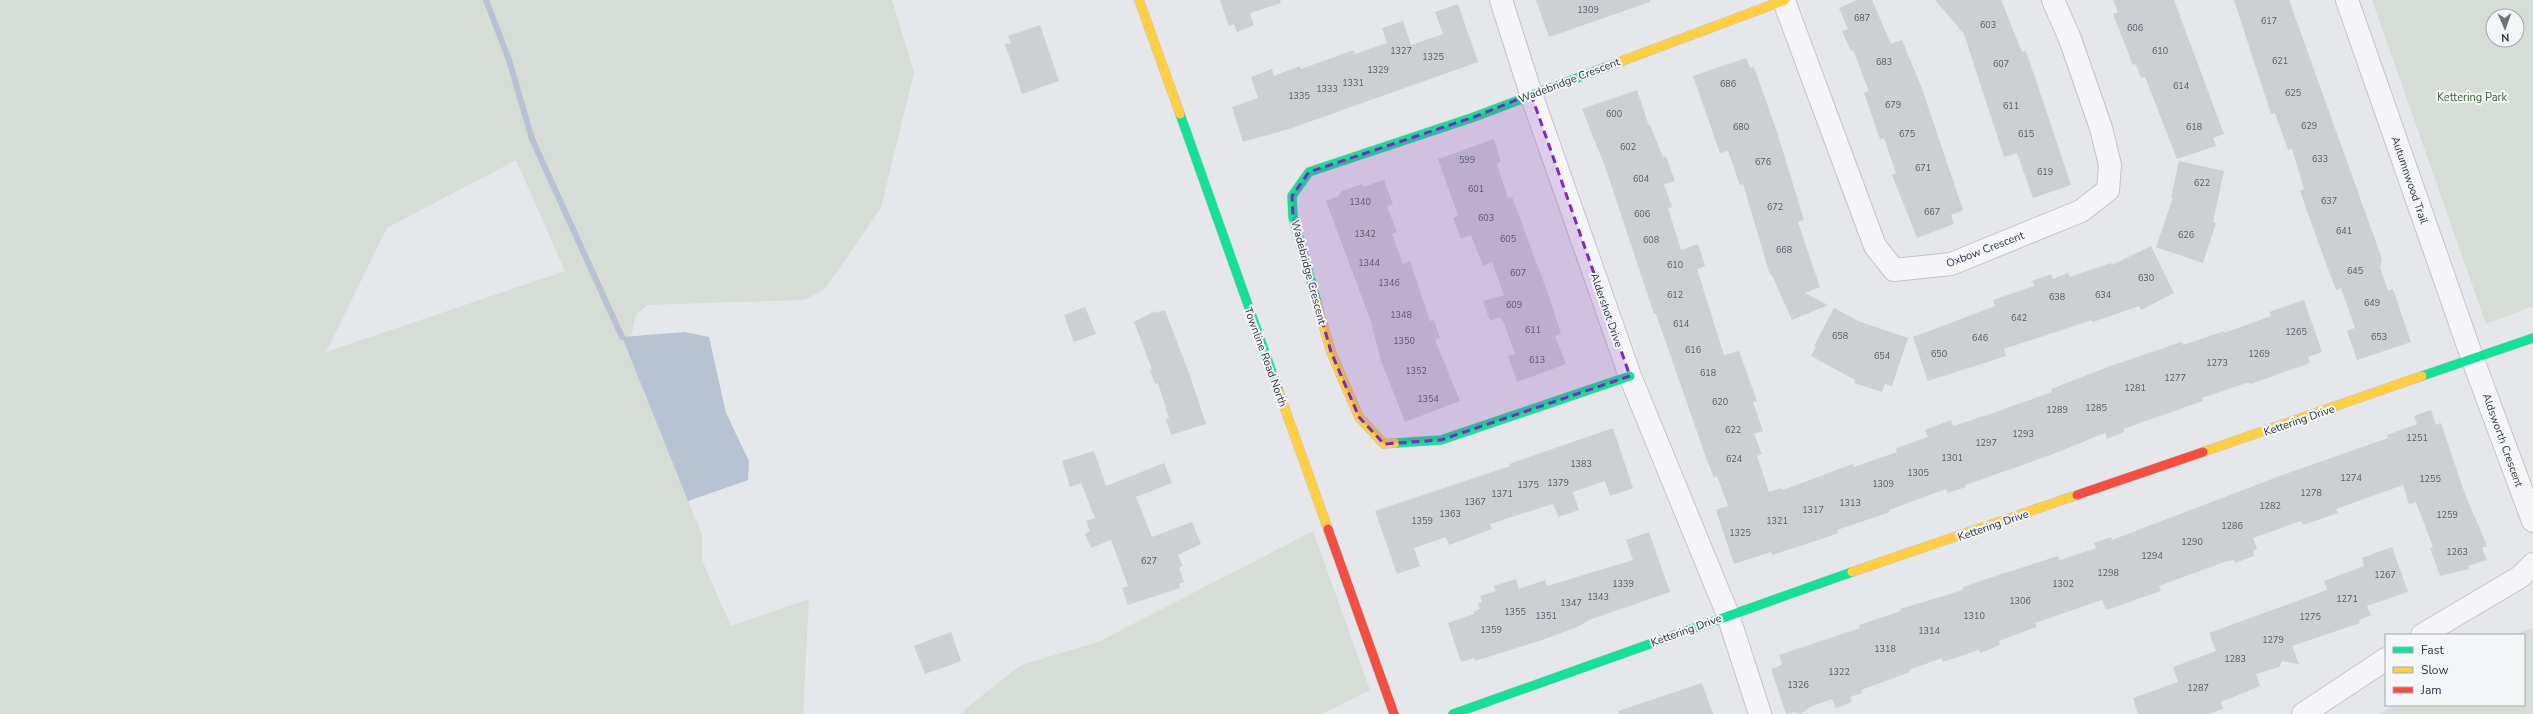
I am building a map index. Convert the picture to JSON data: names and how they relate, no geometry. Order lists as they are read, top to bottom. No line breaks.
{"streets":{"street":["Wadebridge Crescent","Autumnwood Trail","Oxbow Crescent","Aldershot Drive","Townline Road North","Kettering Drive","Aldsworth Crescent"]},"crossings":[["Wadebridge Crescent","Oxbow Crescent"],["Wadebridge Crescent","Aldershot Drive"],["Autumnwood Trail","Kettering Drive"],["Autumnwood Trail","Aldsworth Crescent"],["Aldershot Drive","Kettering Drive"],["Kettering Drive","Aldsworth Crescent"]],"parks":["Kettering Park"],"house_numbers":["1309","687","617","603","606","1327","610","1325","621","683","607","1329","1331","686","614","1333","625","1335","679","611","600","629","680","618","675","615","602","633","599","676","671","619","604","622","601","637","1340","672","667","606","603","641","1342","626","605","608","668","1344","610","645","607","630","1346","612","634","638","649","609","1348","642","614","611","1265","658","653","646","1350","616","650","1269","654","613","1273","1352","618","1277","1281","1354","620","1285","1289","622","1293","1251","1297","1301","624","1383","1305","1274","1255","1379","1309","1375","1278","1371","1367","1313","1282","1317","1363","1259","1359","1321","1286","1325","1290","1263","1294","627","1298","1267","1339","1302","1343","1271","1306","1347","1355","1351","1310","1275","1359","1314","1279","1318","1283","1322","1326","1287"],"legend":["Fast","Slow","Jam"],"north":"bottom"}
